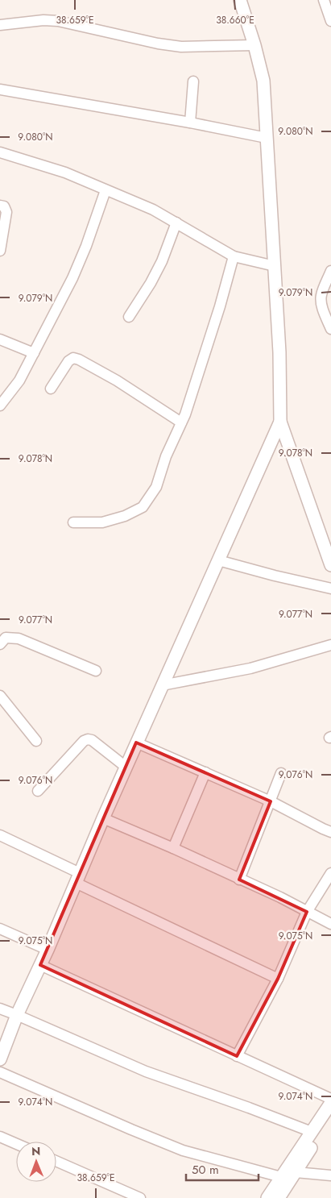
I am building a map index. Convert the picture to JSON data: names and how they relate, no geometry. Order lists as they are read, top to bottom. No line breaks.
{"scale_bar":"50 m","north":"top","coordinates":["38.659°E","38.660°E","9.080°N","9.079°N","9.078°N","9.077°N","9.076°N","9.075°N","9.074°N"]}
